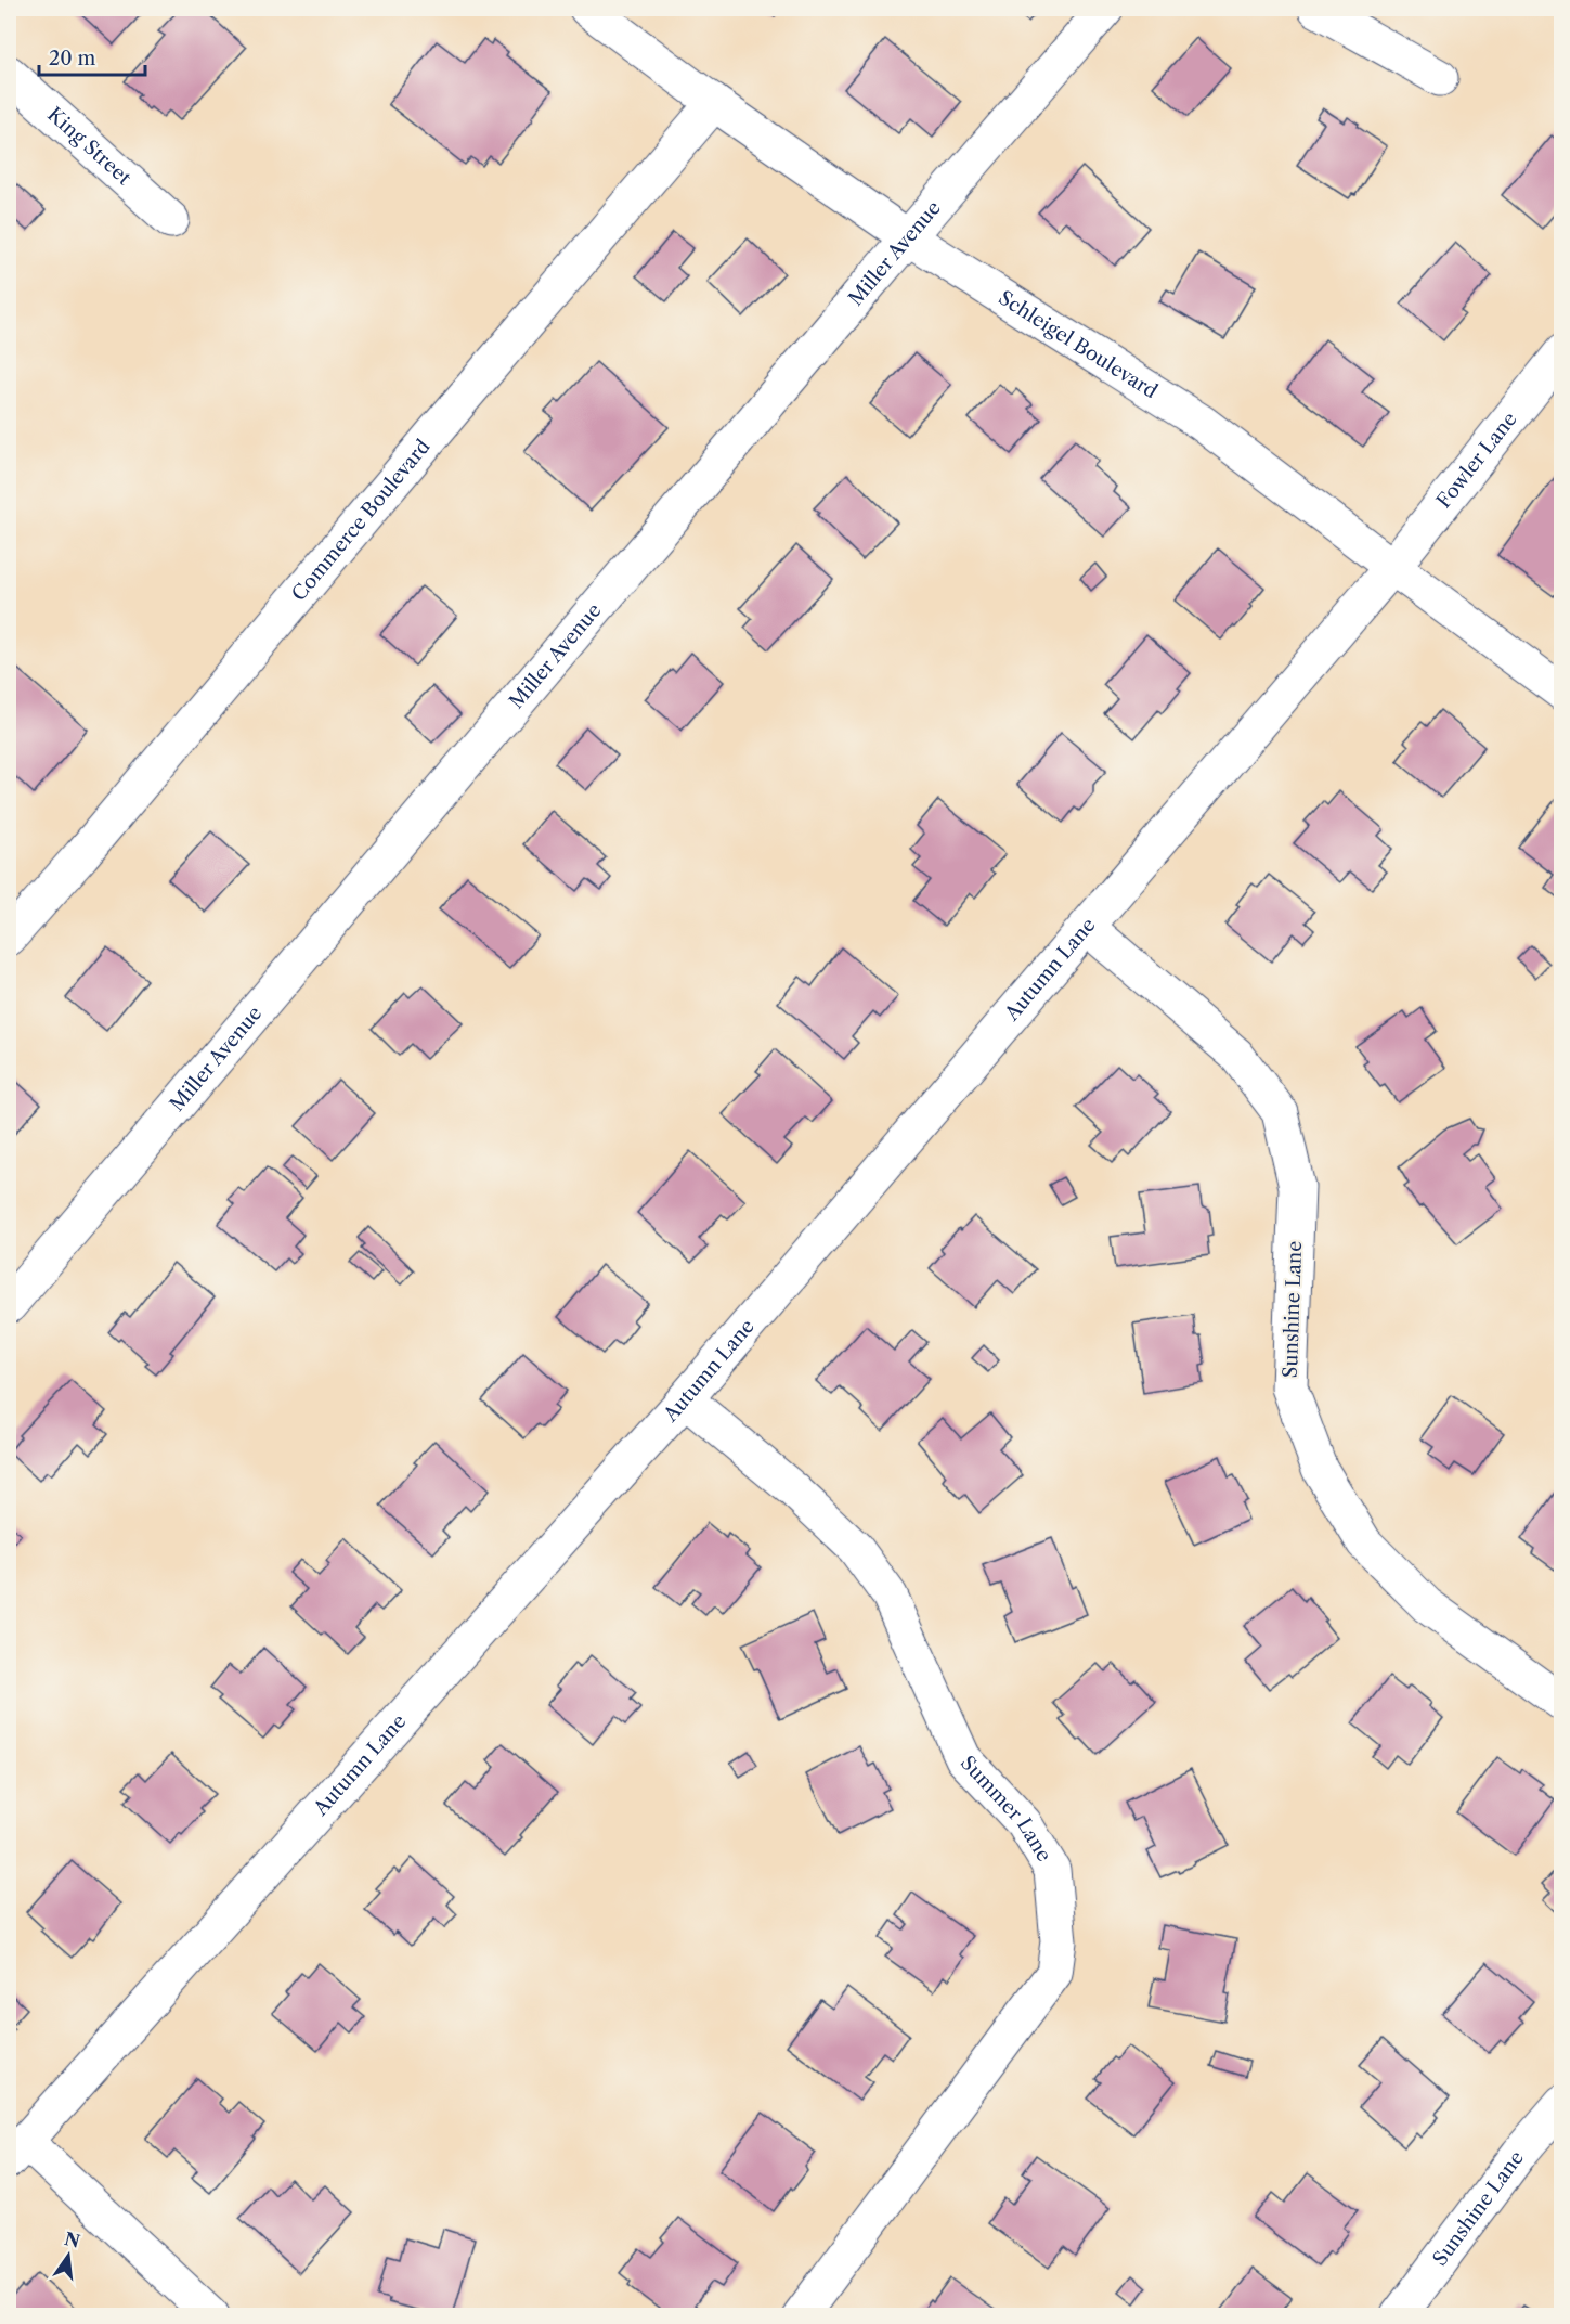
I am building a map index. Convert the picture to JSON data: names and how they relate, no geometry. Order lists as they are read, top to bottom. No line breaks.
{"streets":{"street":["King Street","Miller Avenue","Schleigel Boulevard","Fowler Lane","Commerce Boulevard","Autumn Lane","Sunshine Lane","Summer Lane"]},"crossings":[["Miller Avenue","Schleigel Boulevard"],["Schleigel Boulevard","Fowler Lane"],["Schleigel Boulevard","Commerce Boulevard"],["Schleigel Boulevard","Autumn Lane"],["Fowler Lane","Autumn Lane"],["Autumn Lane","Sunshine Lane"],["Autumn Lane","Summer Lane"]],"scale_bar":"20 m","north":"top"}
